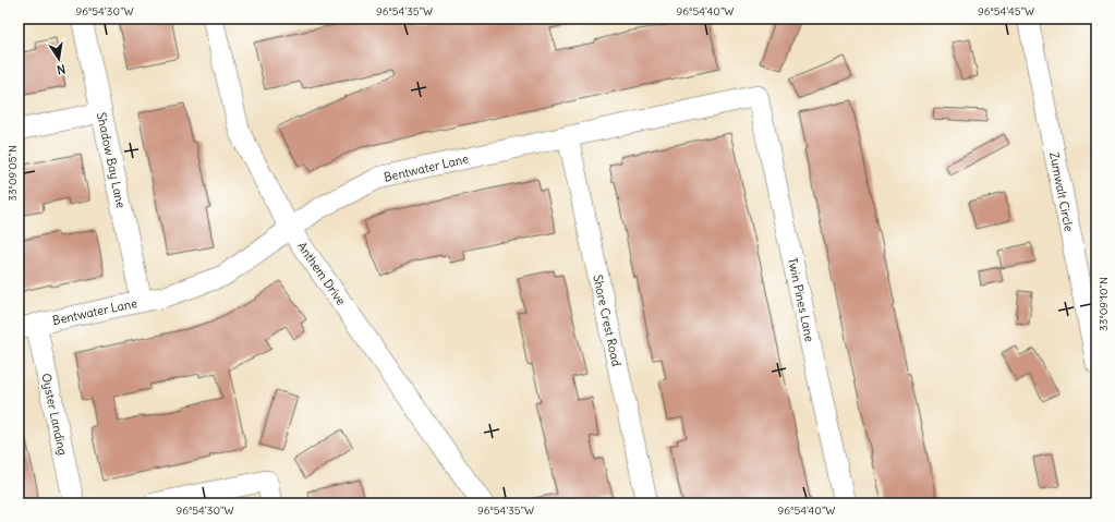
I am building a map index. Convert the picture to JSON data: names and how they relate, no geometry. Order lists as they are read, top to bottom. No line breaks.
{"streets":{"street":["Shadow Bay Lane","Bentwater Lane","Zumwalt Circle","Anthem Drive","Twin Pines Lane","Shore Crest Road","Oyster Landing"]},"crossings":[["Shadow Bay Lane","Bentwater Lane"],["Bentwater Lane","Anthem Drive"],["Bentwater Lane","Twin Pines Lane"],["Bentwater Lane","Shore Crest Road"],["Bentwater Lane","Oyster Landing"]],"north":"bottom","coordinates":["96°54'30\"W","96°54'35\"W","96°54'40\"W","96°54'45\"W","33°09'05\"N","33°09'10\"N"]}
